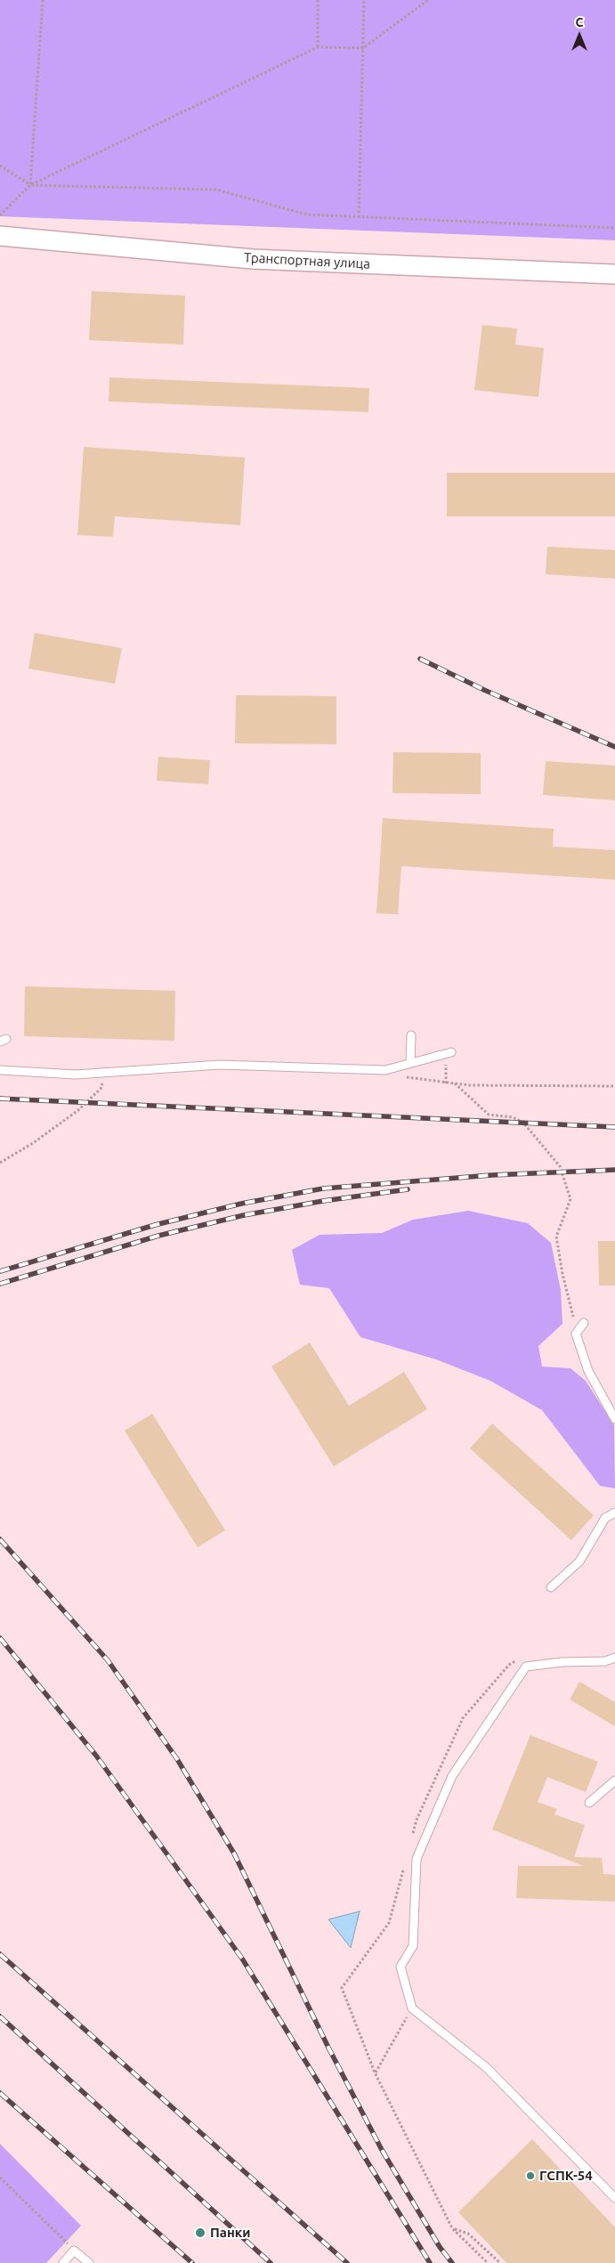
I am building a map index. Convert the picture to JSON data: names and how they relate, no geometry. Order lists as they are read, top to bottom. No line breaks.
{"streets":{"street":["Транспортная улица"]},"places":["ГСПК-54","Панки"],"north":"top"}
